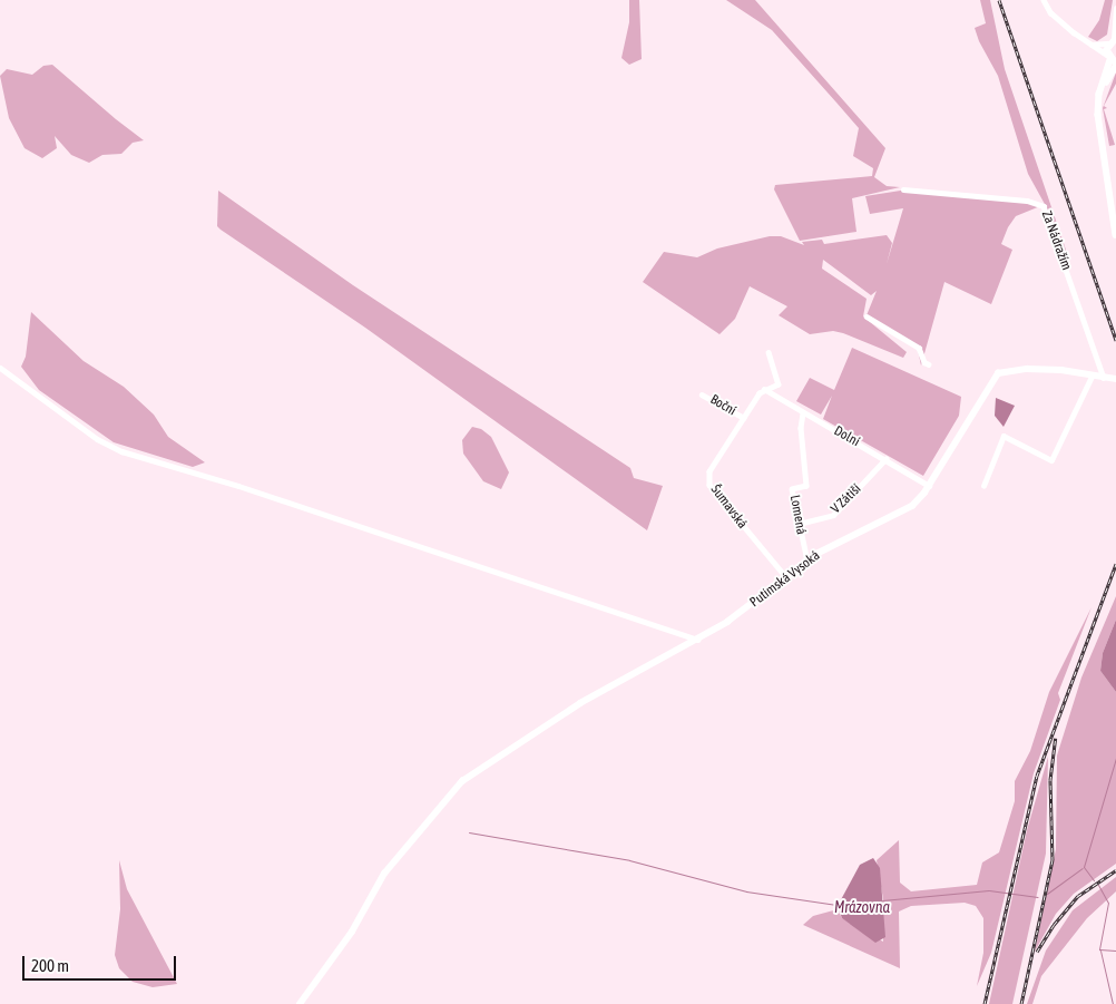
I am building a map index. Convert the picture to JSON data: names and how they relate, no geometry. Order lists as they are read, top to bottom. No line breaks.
{"streets":{"main road":["Putimská Vysoká"],"street":["Za Nádražím","Boční","Dolní","V Zátiší","Šumavská","Lomená"]},"crossings":[["Boční","Šumavská"],["Dolní","V Zátiší"],["Dolní","Šumavská"],["Dolní","Lomená"],["Dolní","Putimská Vysoká"],["V Zátiší","Lomená"],["Šumavská","Putimská Vysoká"],["Lomená","Putimská Vysoká"]],"water":["Mrázovna"],"scale_bar":"200 m"}
